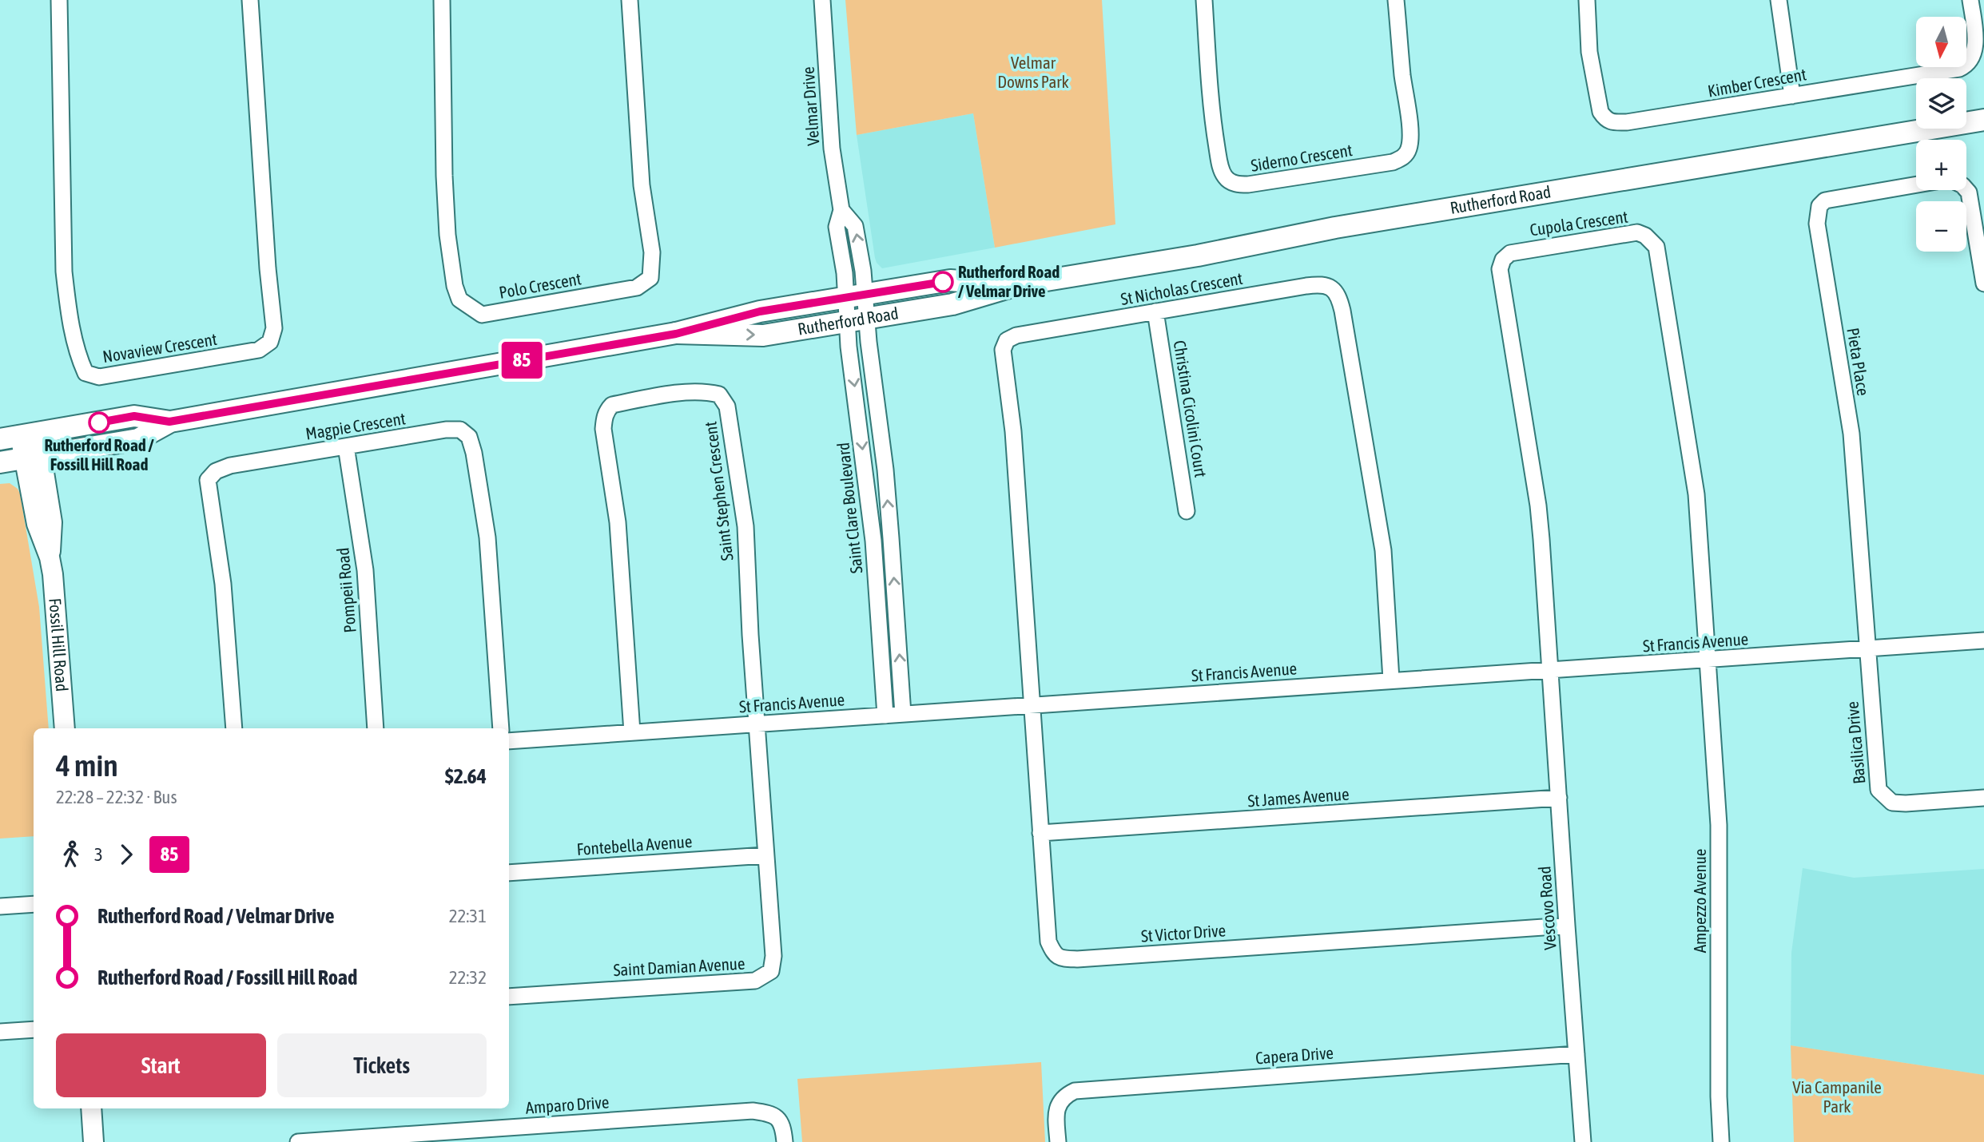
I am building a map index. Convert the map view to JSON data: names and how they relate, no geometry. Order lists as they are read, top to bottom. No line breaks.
{"streets":{"main road":["Rutherford Road"],"street":["Kimber Crescent","Velmar Drive","Siderno Crescent","Cupola Crescent","Polo Crescent","St Nicholas Crescent","Novaview Crescent","Pieta Place","Christina Cicolini Court","Magpie Crescent","Saint Stephen Crescent","Saint Clare Boulevard","Pompeii Road","St Francis Avenue","Fossil Hill Road","Basilica Drive","St James Avenue","Fontebella Avenue","Ampezzo Avenue","Vescovo Road","St Victor Drive","Saint Damian Avenue","Capera Drive","Amparo Drive"]},"crossings":[["Velmar Drive","Rutherford Road"],["Velmar Drive","Saint Clare Boulevard"],["Rutherford Road","Saint Clare Boulevard"],["Rutherford Road","Fossil Hill Road"],["Cupola Crescent","St Francis Avenue"],["Cupola Crescent","Ampezzo Avenue"],["Cupola Crescent","Vescovo Road"],["St Nicholas Crescent","Christina Cicolini Court"],["St Nicholas Crescent","St Francis Avenue"],["St Nicholas Crescent","St Victor Drive"],["Pieta Place","St Francis Avenue"],["Pieta Place","Basilica Drive"],["Magpie Crescent","Pompeii Road"],["Saint Stephen Crescent","St Francis Avenue"],["Saint Stephen Crescent","Saint Damian Avenue"],["Saint Clare Boulevard","St Francis Avenue"],["St Francis Avenue","Basilica Drive"],["St Francis Avenue","Ampezzo Avenue"],["St Francis Avenue","Vescovo Road"],["St Francis Avenue","St Victor Drive"],["St Francis Avenue","Saint Damian Avenue"],["St James Avenue","Vescovo Road"],["St James Avenue","St Victor Drive"],["Fontebella Avenue","Saint Damian Avenue"],["Vescovo Road","St Victor Drive"],["Vescovo Road","Capera Drive"]],"parks":["Velmar Downs Park","Via Campanile Park"],"places":["Rutherford Road / Velmar Drive","Rutherford Road / Fossill Hill Road"],"lines":["bus line 85"],"north":"bottom","page":{"on_map":"85","map_buttons":["+","−"],"heading":["4 min","22:28 – 22:32 · Bus","$2.64"],"legs":["3","85"],"list":[{"name":"Rutherford Road / Velmar Drive","value":"22:31"},{"name":"Rutherford Road / Fossill Hill Road","value":"22:32"}],"buttons":["Start","Tickets"]}}
